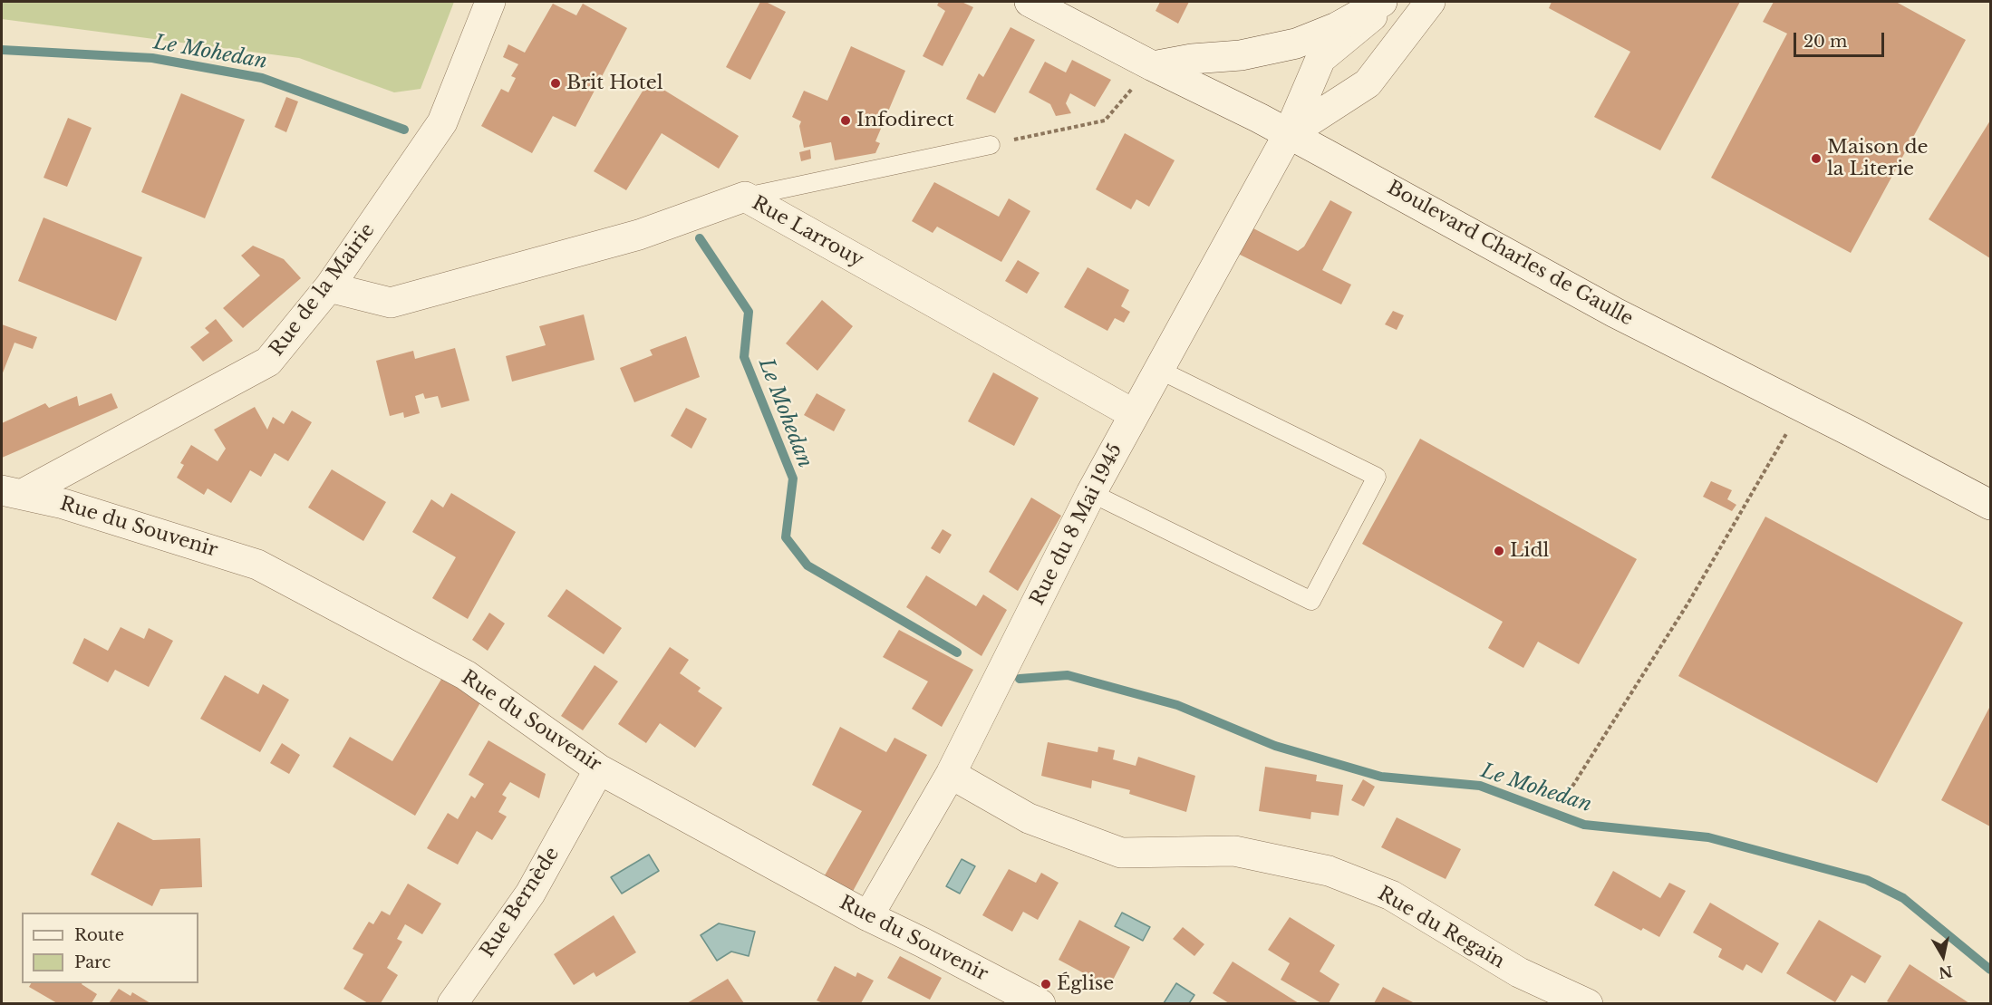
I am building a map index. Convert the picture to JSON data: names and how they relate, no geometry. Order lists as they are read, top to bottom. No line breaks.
{"streets":{"street":["Rue Larrouy","Boulevard Charles de Gaulle","Rue de la Mairie","Rue du 8 Mai 1945","Rue du Souvenir","Rue Bernède","Rue du Regain"]},"crossings":[["Rue Larrouy","Rue de la Mairie"],["Rue Larrouy","Rue du 8 Mai 1945"],["Boulevard Charles de Gaulle","Rue du 8 Mai 1945"],["Rue de la Mairie","Rue du Souvenir"],["Rue du 8 Mai 1945","Rue du Souvenir"],["Rue du 8 Mai 1945","Rue du Regain"],["Rue du Souvenir","Rue Bernède"]],"water":["Le Mohedan"],"places":["Brit Hotel","Infodirect","Maison de la Literie","Lidl","Église"],"legend":["Route","Parc"],"scale_bar":"20 m","north":"bottom"}
